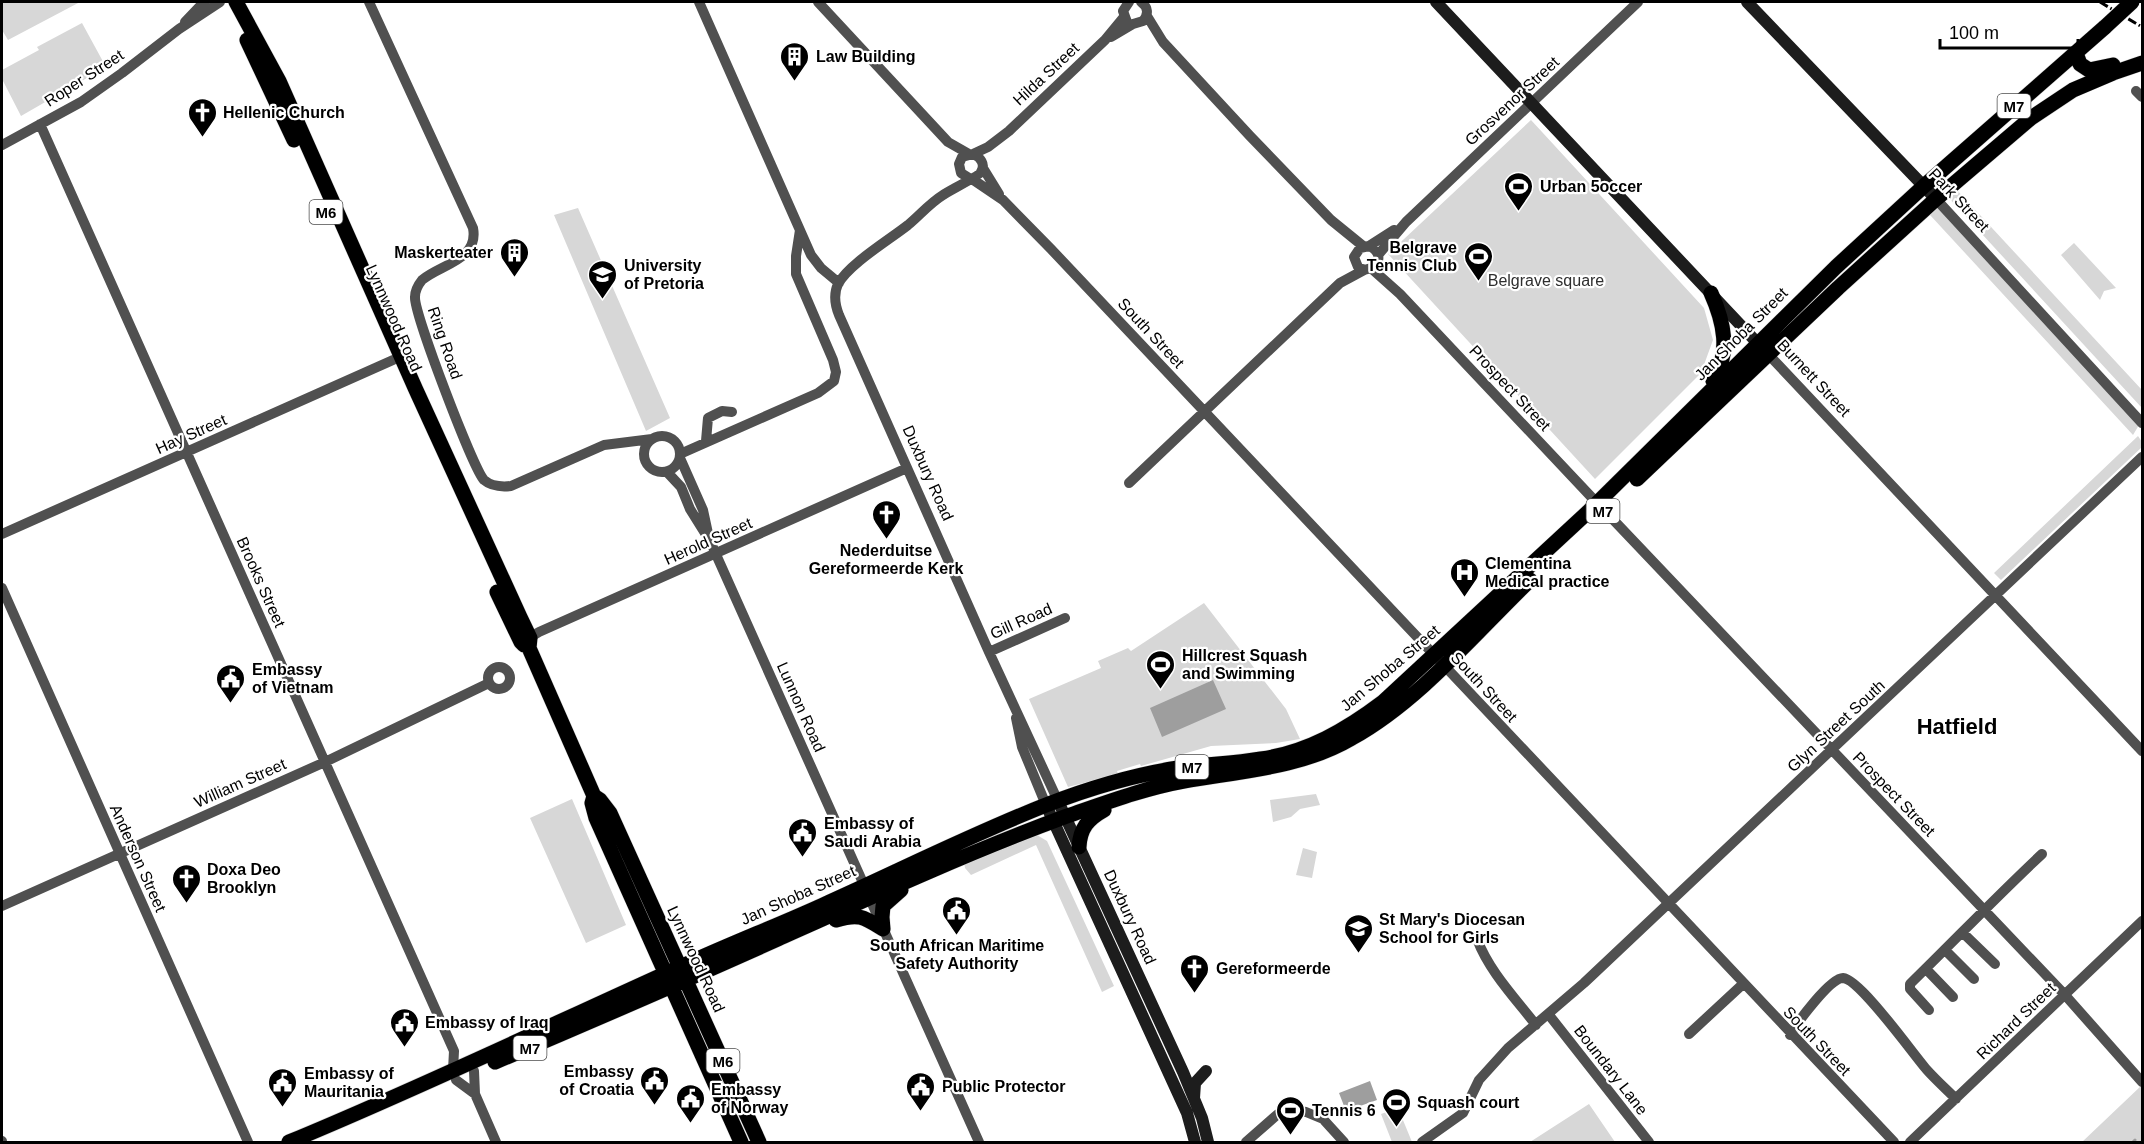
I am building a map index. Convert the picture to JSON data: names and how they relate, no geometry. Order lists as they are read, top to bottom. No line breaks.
{"streets":{"main road":["M7","Park Street","M6","Lynnwood Road","Jan Shoba Street","Burnett Street","Duxbury Road"],"street":["Hilda Street","Roper Street","Grosvenor Street","South Street","Ring Road","Prospect Street","Hay Street","Herold Street","Brooks Street","Gill Road","Lunnon Road","Glyn Street South","William Street","Anderson Street","Richard Street","Boundary Lane"]},"crossings":[["Hilda Street","South Street"],["Roper Street","Brooks Street"],["Grosvenor Street","South Street"],["Grosvenor Street","Burnett Street"],["Grosvenor Street","Prospect Street"],["M7","Park Street"],["M7","Jan Shoba Street"],["Park Street","Jan Shoba Street"],["Lynnwood Road","Jan Shoba Street"],["Lynnwood Road","Hay Street"],["Lynnwood Road","Herold Street"],["South Street","Jan Shoba Street"],["South Street","Glyn Street South"],["Jan Shoba Street","Burnett Street"],["Jan Shoba Street","Prospect Street"],["Jan Shoba Street","Duxbury Road"],["Jan Shoba Street","Brooks Street"],["Jan Shoba Street","Lunnon Road"],["Ring Road","Lunnon Road"],["Burnett Street","Glyn Street South"],["Prospect Street","Glyn Street South"],["Prospect Street","Richard Street"],["Hay Street","Brooks Street"],["Duxbury Road","Herold Street"],["Duxbury Road","Gill Road"],["Herold Street","Lunnon Road"],["Brooks Street","William Street"],["Glyn Street South","Boundary Lane"],["William Street","Anderson Street"]],"districts":["Hatfield"],"parks":["Belgrave square"],"places":{"building":["Law Building","Maskerteater"],"church":["Hellenic Church","Nederduitse Gereformeerde Kerk","Doxa Deo Brooklyn","Gereformeerde"],"sports":["Urban 5occer","Belgrave Tennis Club","Hillcrest Squash and Swimming","Squash court","Tennis 6"],"school or university":["University of Pretoria","St Mary's Diocesan School for Girls"],"hospital":["Clementina Medical practice"],"public building":["Embassy of Vietnam","Embassy of Saudi Arabia","South African Maritime Safety Authority","Embassy of Iraq","Embassy of Croatia","Embassy of Mauritania","Public Protector","Embassy of Norway"]},"scale_bar":"100 m"}
